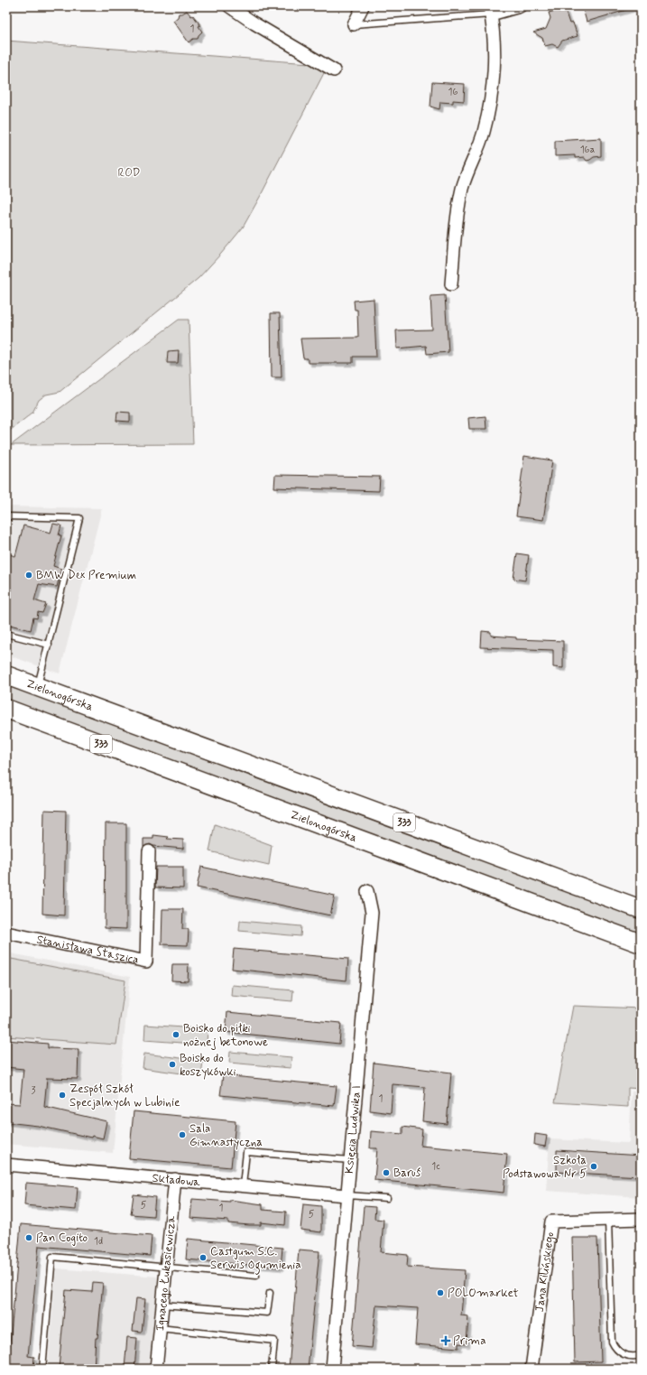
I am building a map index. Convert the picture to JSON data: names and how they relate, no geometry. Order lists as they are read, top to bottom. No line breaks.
{"streets":{"main road":["Zielonogórska","333"],"street":["Stanisława Staszica","Księcia Ludwika I","Składowa","Jana Kilińskiego","Ignacego Łukasiewicza"]},"crossings":[["Księcia Ludwika I","Składowa"],["Składowa","Ignacego Łukasiewicza"]],"parks":["ROD"],"places":{"other":["BMW Dex Premium","Boisko do piłki nożnej betonowe","Boisko do koszykówki","Zespół Szkół Specjalnych w Lubinie","Sala Gimnastyczna","Szkoła Podstawowa Nr 5","Baruś","Pan Cogito","Castgum S.C. Serwis Ogumienia","POLOmarket"],"health":["Prima"]},"house_numbers":["1","16","16a","3","1","1c","5","1","5","1d"]}
